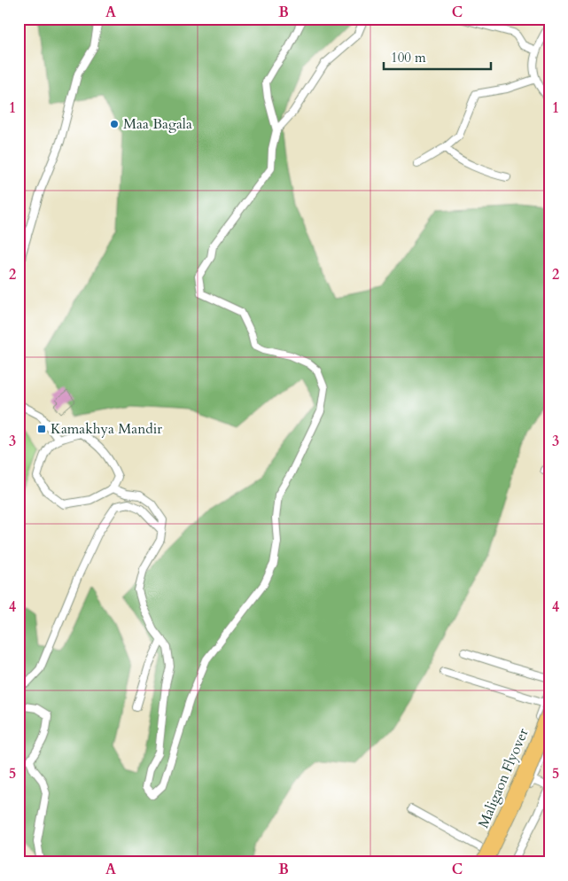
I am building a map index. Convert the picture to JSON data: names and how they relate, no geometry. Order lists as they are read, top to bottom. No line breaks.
{"streets":{"main road":["Maligaon Flyover"]},"places":{"other":["Maa Bagala"],"transit":["Kamakhya Mandir"]},"scale_bar":"100 m","grid":{"columns":["A","B","C"],"rows":["1","2","3","4","5"]}}
